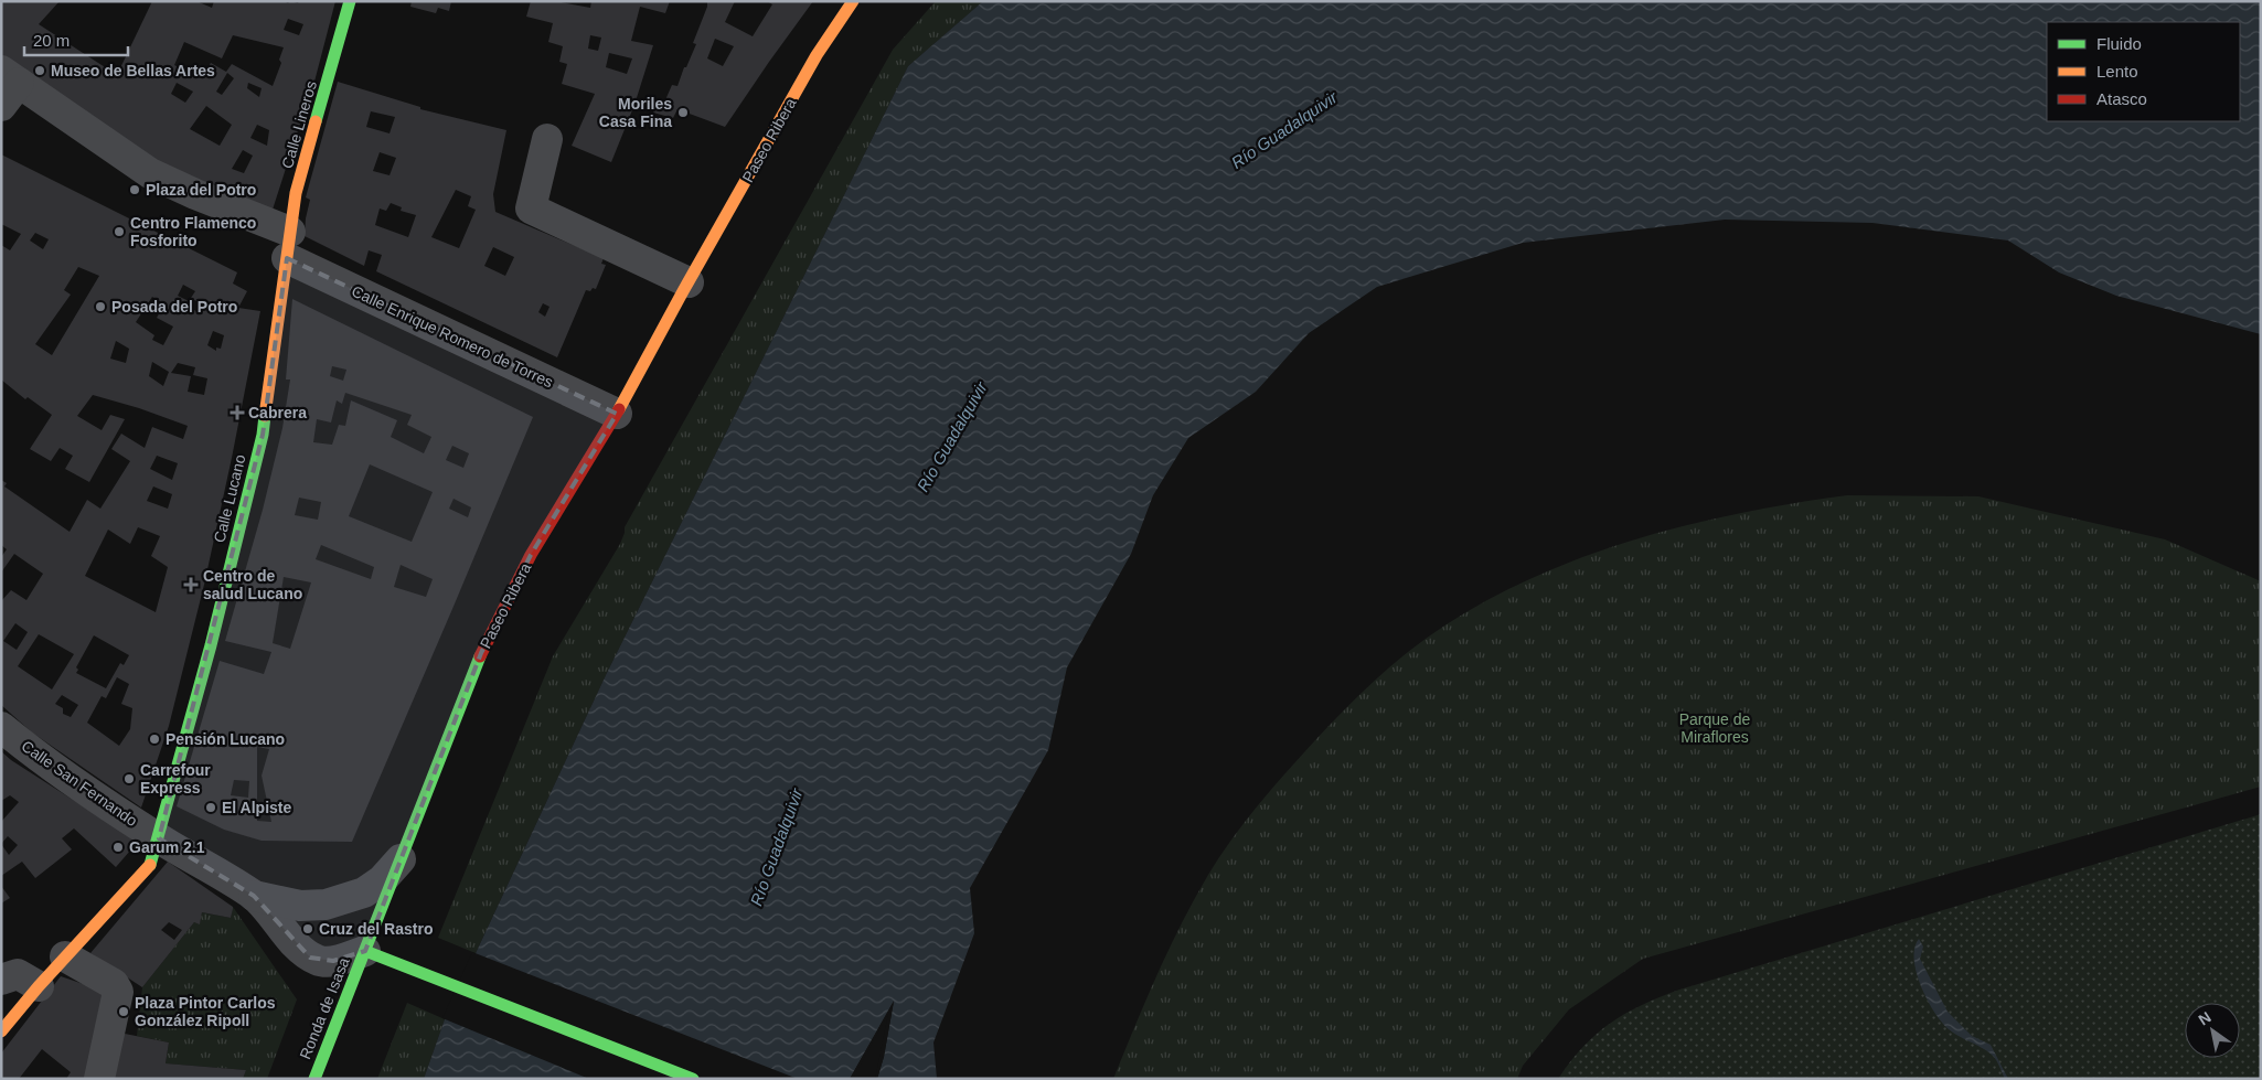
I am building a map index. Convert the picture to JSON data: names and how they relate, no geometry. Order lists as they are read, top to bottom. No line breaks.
{"streets":{"street":["Calle Lineros","Paseo Ribera","Calle Enrique Romero de Torres","Calle Lucano","Calle San Fernando","Ronda de Isasa"]},"crossings":[["Calle Lineros","Calle Enrique Romero de Torres"],["Calle Lineros","Calle Lucano"],["Paseo Ribera","Calle Enrique Romero de Torres"],["Paseo Ribera","Ronda de Isasa"],["Calle Enrique Romero de Torres","Calle Lucano"],["Calle Lucano","Calle San Fernando"]],"water":["Río Guadalquivir"],"parks":["Parque de Miraflores"],"places":{"other":["Museo de Bellas Artes","Moriles Casa Fina","Plaza del Potro","Centro Flamenco Fosforito","Posada del Potro","Pensión Lucano","Carrefour Express","El Alpiste","Garum 2.1","Cruz del Rastro","Plaza Pintor Carlos González Ripoll"],"health":["Cabrera","Centro de salud Lucano"]},"legend":["Fluido","Lento","Atasco"],"scale_bar":"20 m","north":"top left"}
